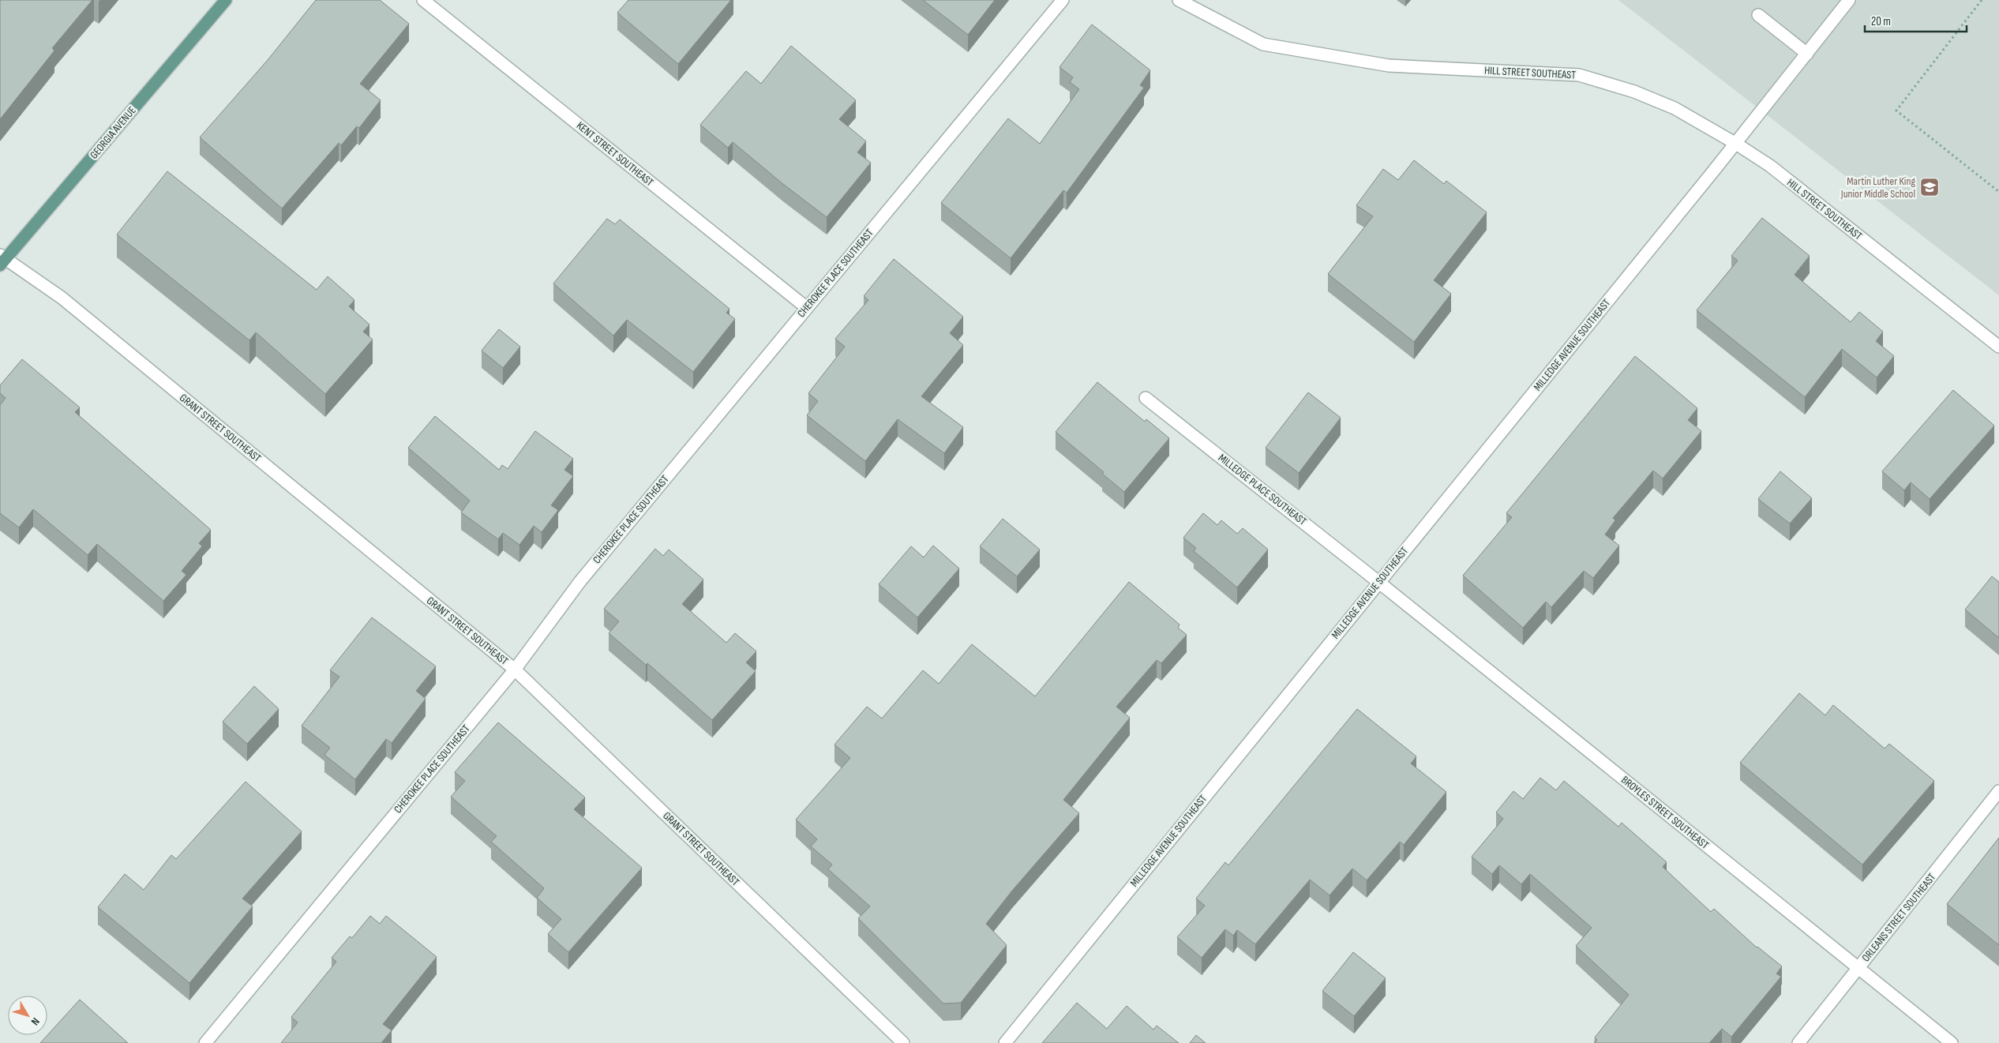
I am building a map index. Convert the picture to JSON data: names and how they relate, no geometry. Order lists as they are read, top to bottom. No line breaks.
{"streets":{"main road":["GEORGIA AVENUE"],"street":["HILL STREET SOUTHEAST","KENT STREET SOUTHEAST","CHEROKEE PLACE SOUTHEAST","MILLEDGE AVENUE SOUTHEAST","GRANT STREET SOUTHEAST","MILLEDGE PLACE SOUTHEAST","BROYLES STREET SOUTHEAST","ORLEANS STREET SOUTHEAST"]},"crossings":[["HILL STREET SOUTHEAST","MILLEDGE AVENUE SOUTHEAST"],["GEORGIA AVENUE","GRANT STREET SOUTHEAST"],["KENT STREET SOUTHEAST","CHEROKEE PLACE SOUTHEAST"],["CHEROKEE PLACE SOUTHEAST","GRANT STREET SOUTHEAST"],["MILLEDGE AVENUE SOUTHEAST","MILLEDGE PLACE SOUTHEAST"],["MILLEDGE AVENUE SOUTHEAST","BROYLES STREET SOUTHEAST"],["MILLEDGE PLACE SOUTHEAST","BROYLES STREET SOUTHEAST"],["BROYLES STREET SOUTHEAST","ORLEANS STREET SOUTHEAST"]],"places":{"school or university":["Martin Luther King Junior Middle School"]},"scale_bar":"20 m","north":"bottom right"}
